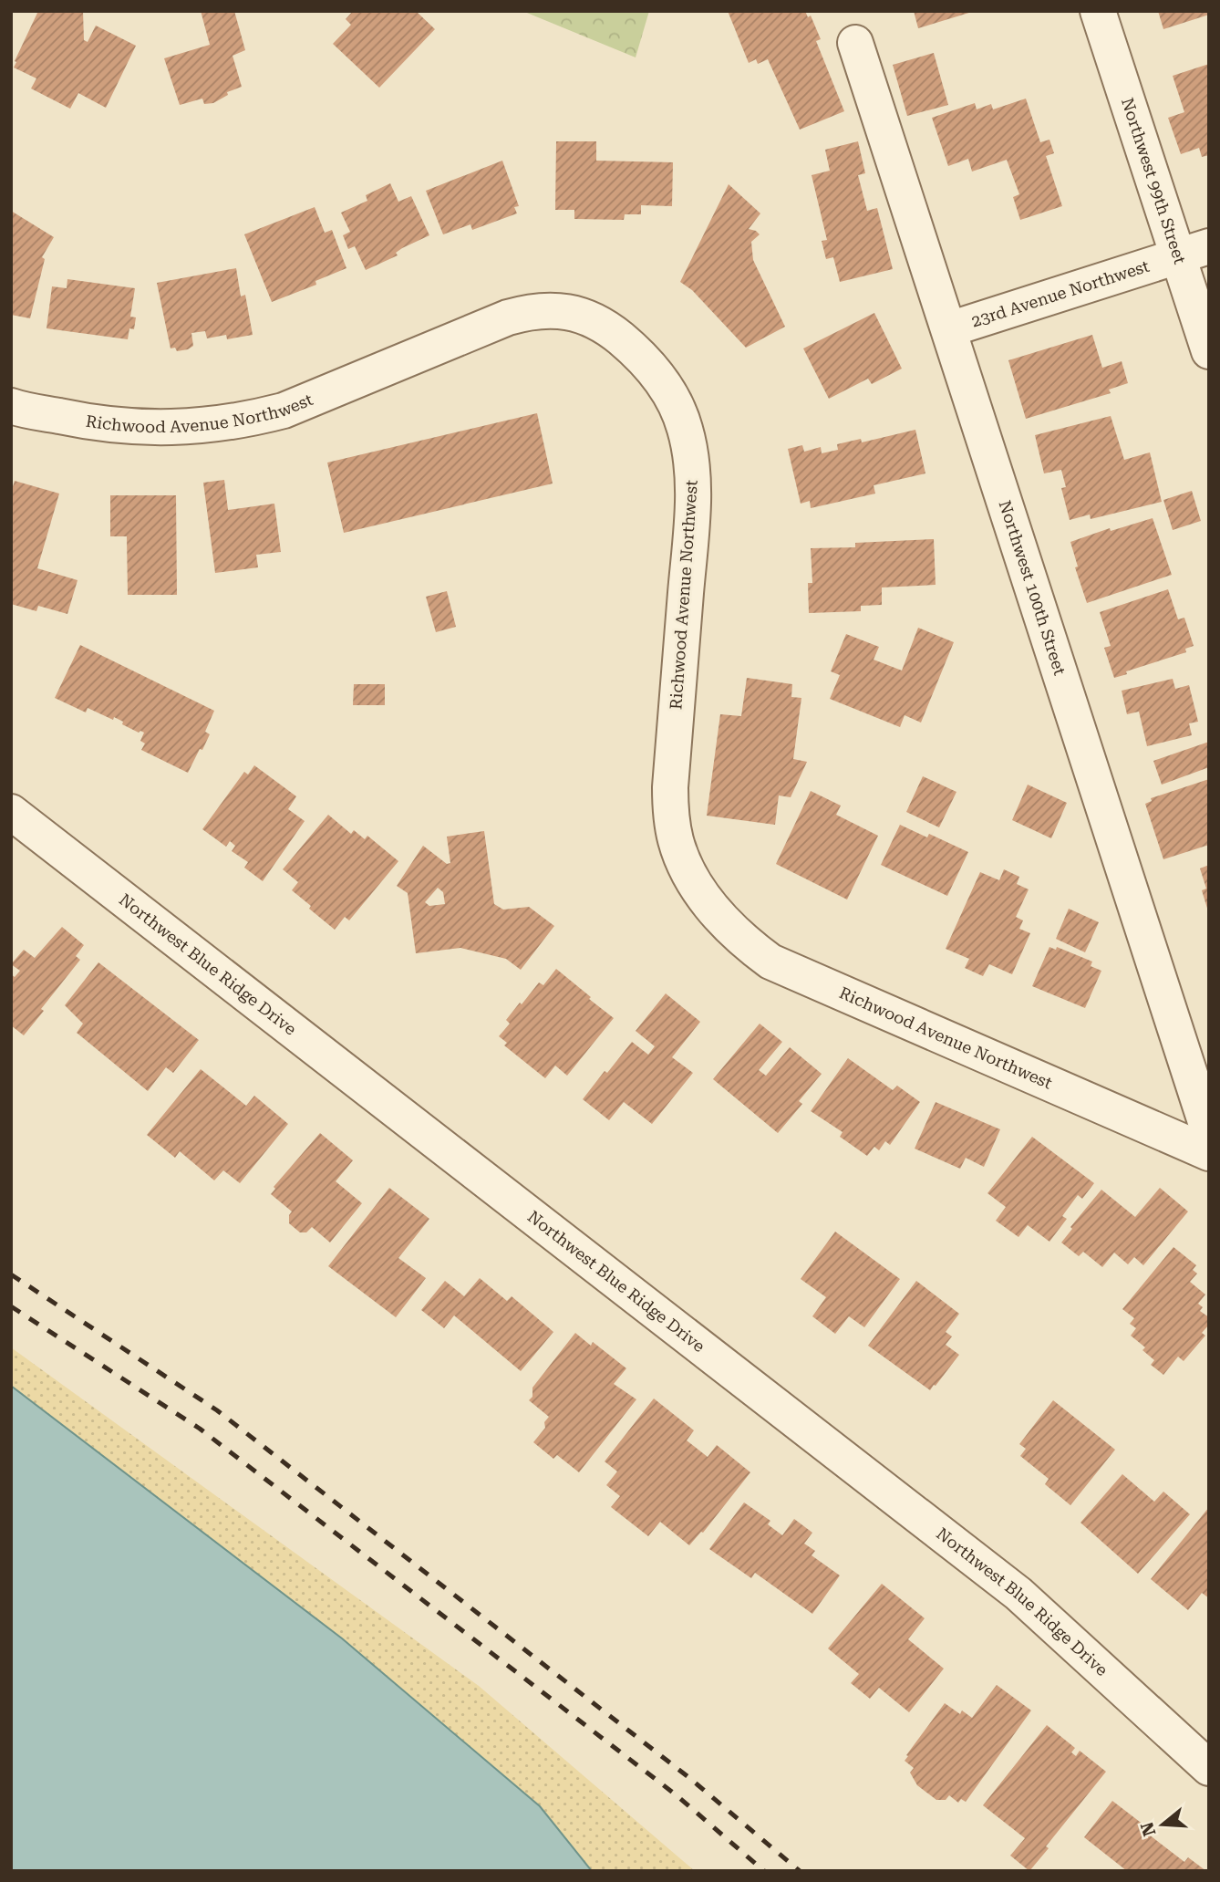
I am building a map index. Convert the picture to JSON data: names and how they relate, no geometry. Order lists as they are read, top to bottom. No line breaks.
{"streets":{"street":["Northwest 99th Street","23rd Avenue Northwest","Richwood Avenue Northwest","Northwest 100th Street","Northwest Blue Ridge Drive"]},"crossings":[["Northwest 99th Street","23rd Avenue Northwest"],["23rd Avenue Northwest","Northwest 100th Street"]],"north":"left"}
